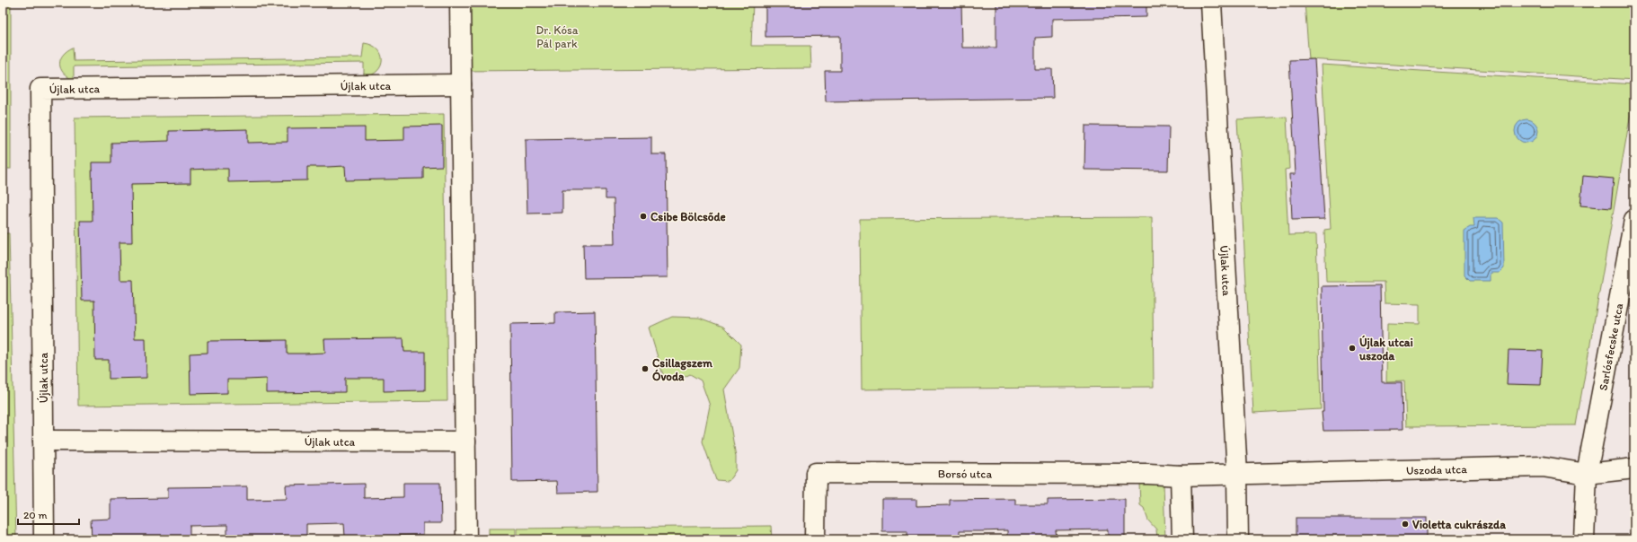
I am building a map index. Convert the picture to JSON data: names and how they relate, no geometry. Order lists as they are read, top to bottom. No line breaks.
{"streets":{"street":["Újlak utca","Sarlósfecske utca","Uszoda utca","Borsó utca"]},"crossings":[["Újlak utca","Uszoda utca"],["Újlak utca","Borsó utca"],["Sarlósfecske utca","Uszoda utca"],["Uszoda utca","Borsó utca"]],"parks":["Dr. Kósa Pál park"],"places":["Csibe Bölcsőde","Újlak utcai uszoda","Csillagszem Óvoda","Violetta cukrászda"],"scale_bar":"20 m"}
